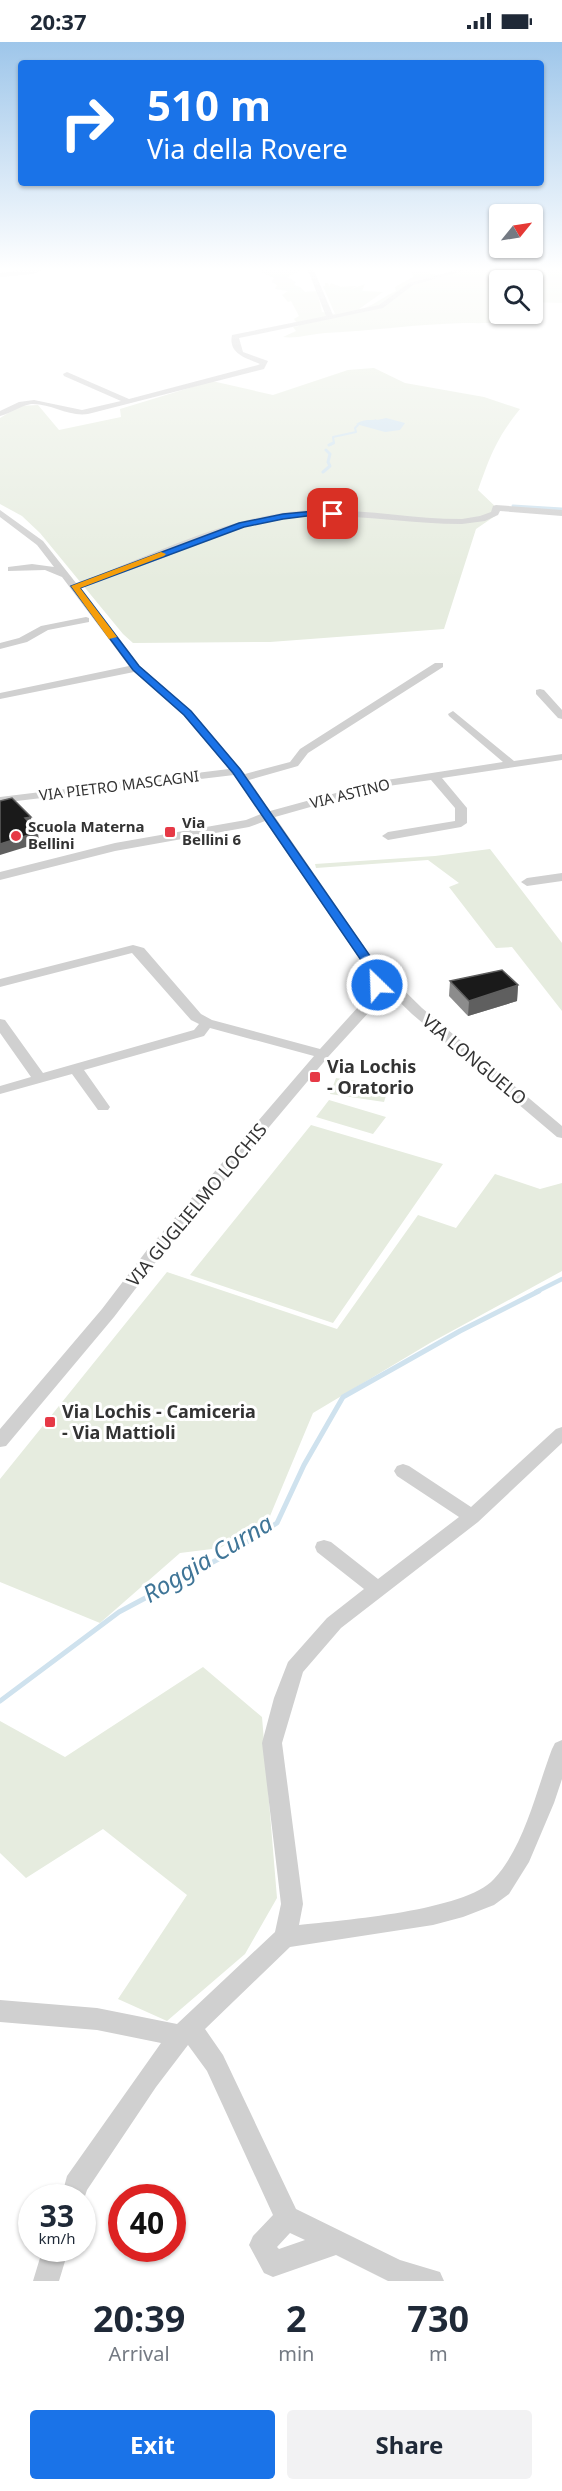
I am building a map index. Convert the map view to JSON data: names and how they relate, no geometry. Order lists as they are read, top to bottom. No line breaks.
{"streets":{"street":["VIA PIETRO MASCAGNI","VIA ASTINO","VIA LONGUELO","VIA GUGLIELMO LOCHIS"]},"crossings":[["VIA PIETRO MASCAGNI","VIA LONGUELO"],["VIA ASTINO","VIA LONGUELO"],["VIA LONGUELO","VIA GUGLIELMO LOCHIS"]],"water":["Roggia Curna"],"places":{"transit":["Via Bellini 6","Via Lochis - Oratorio","Via Lochis - Camiceria - Via Mattioli"],"other":["Scuola Materna Bellini"]},"north":"top right","page":{"status":"20:37","turn":["510 m","Via della Rovere"],"speed":"33 km/h","limit":"40","eta":["20:39","Arrival","2","min","730","m"],"buttons":["Exit","Share"]}}
